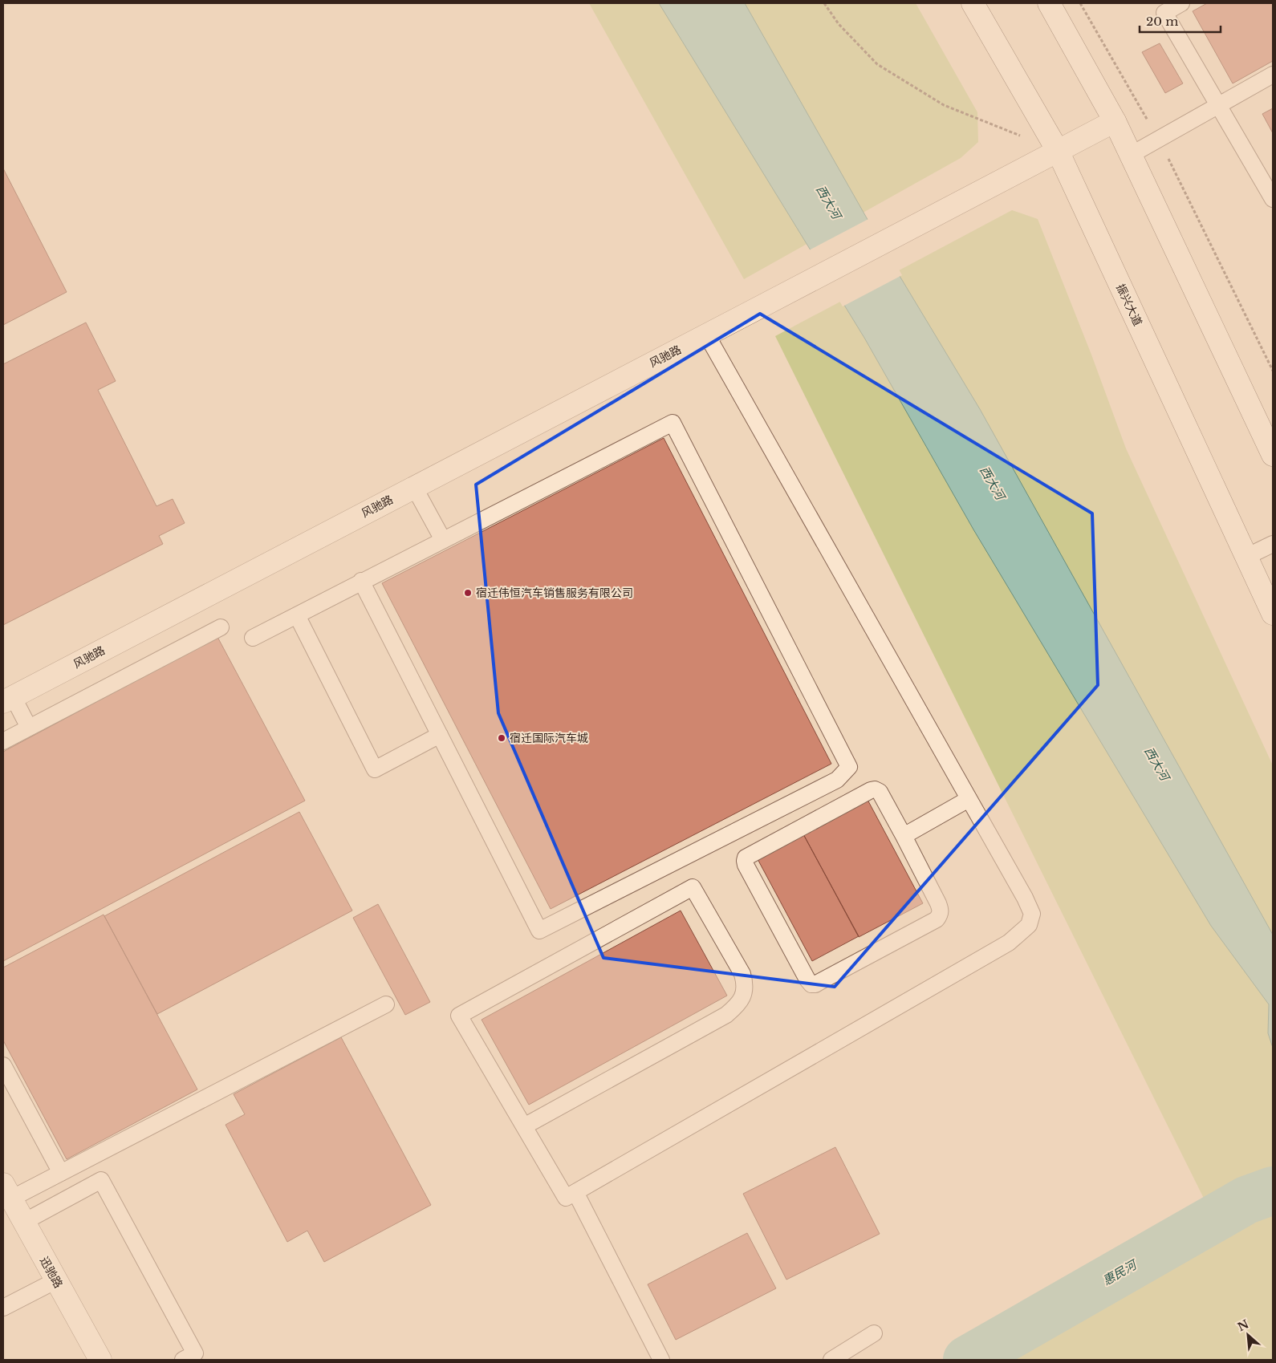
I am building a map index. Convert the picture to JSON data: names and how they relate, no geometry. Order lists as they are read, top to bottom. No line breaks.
{"streets":{"street":["振兴大道","风驰路","迅驰路"]},"crossings":[["振兴大道","风驰路"]],"water":["西大河","惠民河"],"places":["宿迁伟恒汽车销售服务有限公司","宿迁国际汽车城"],"scale_bar":"20 m","north":"top left"}
